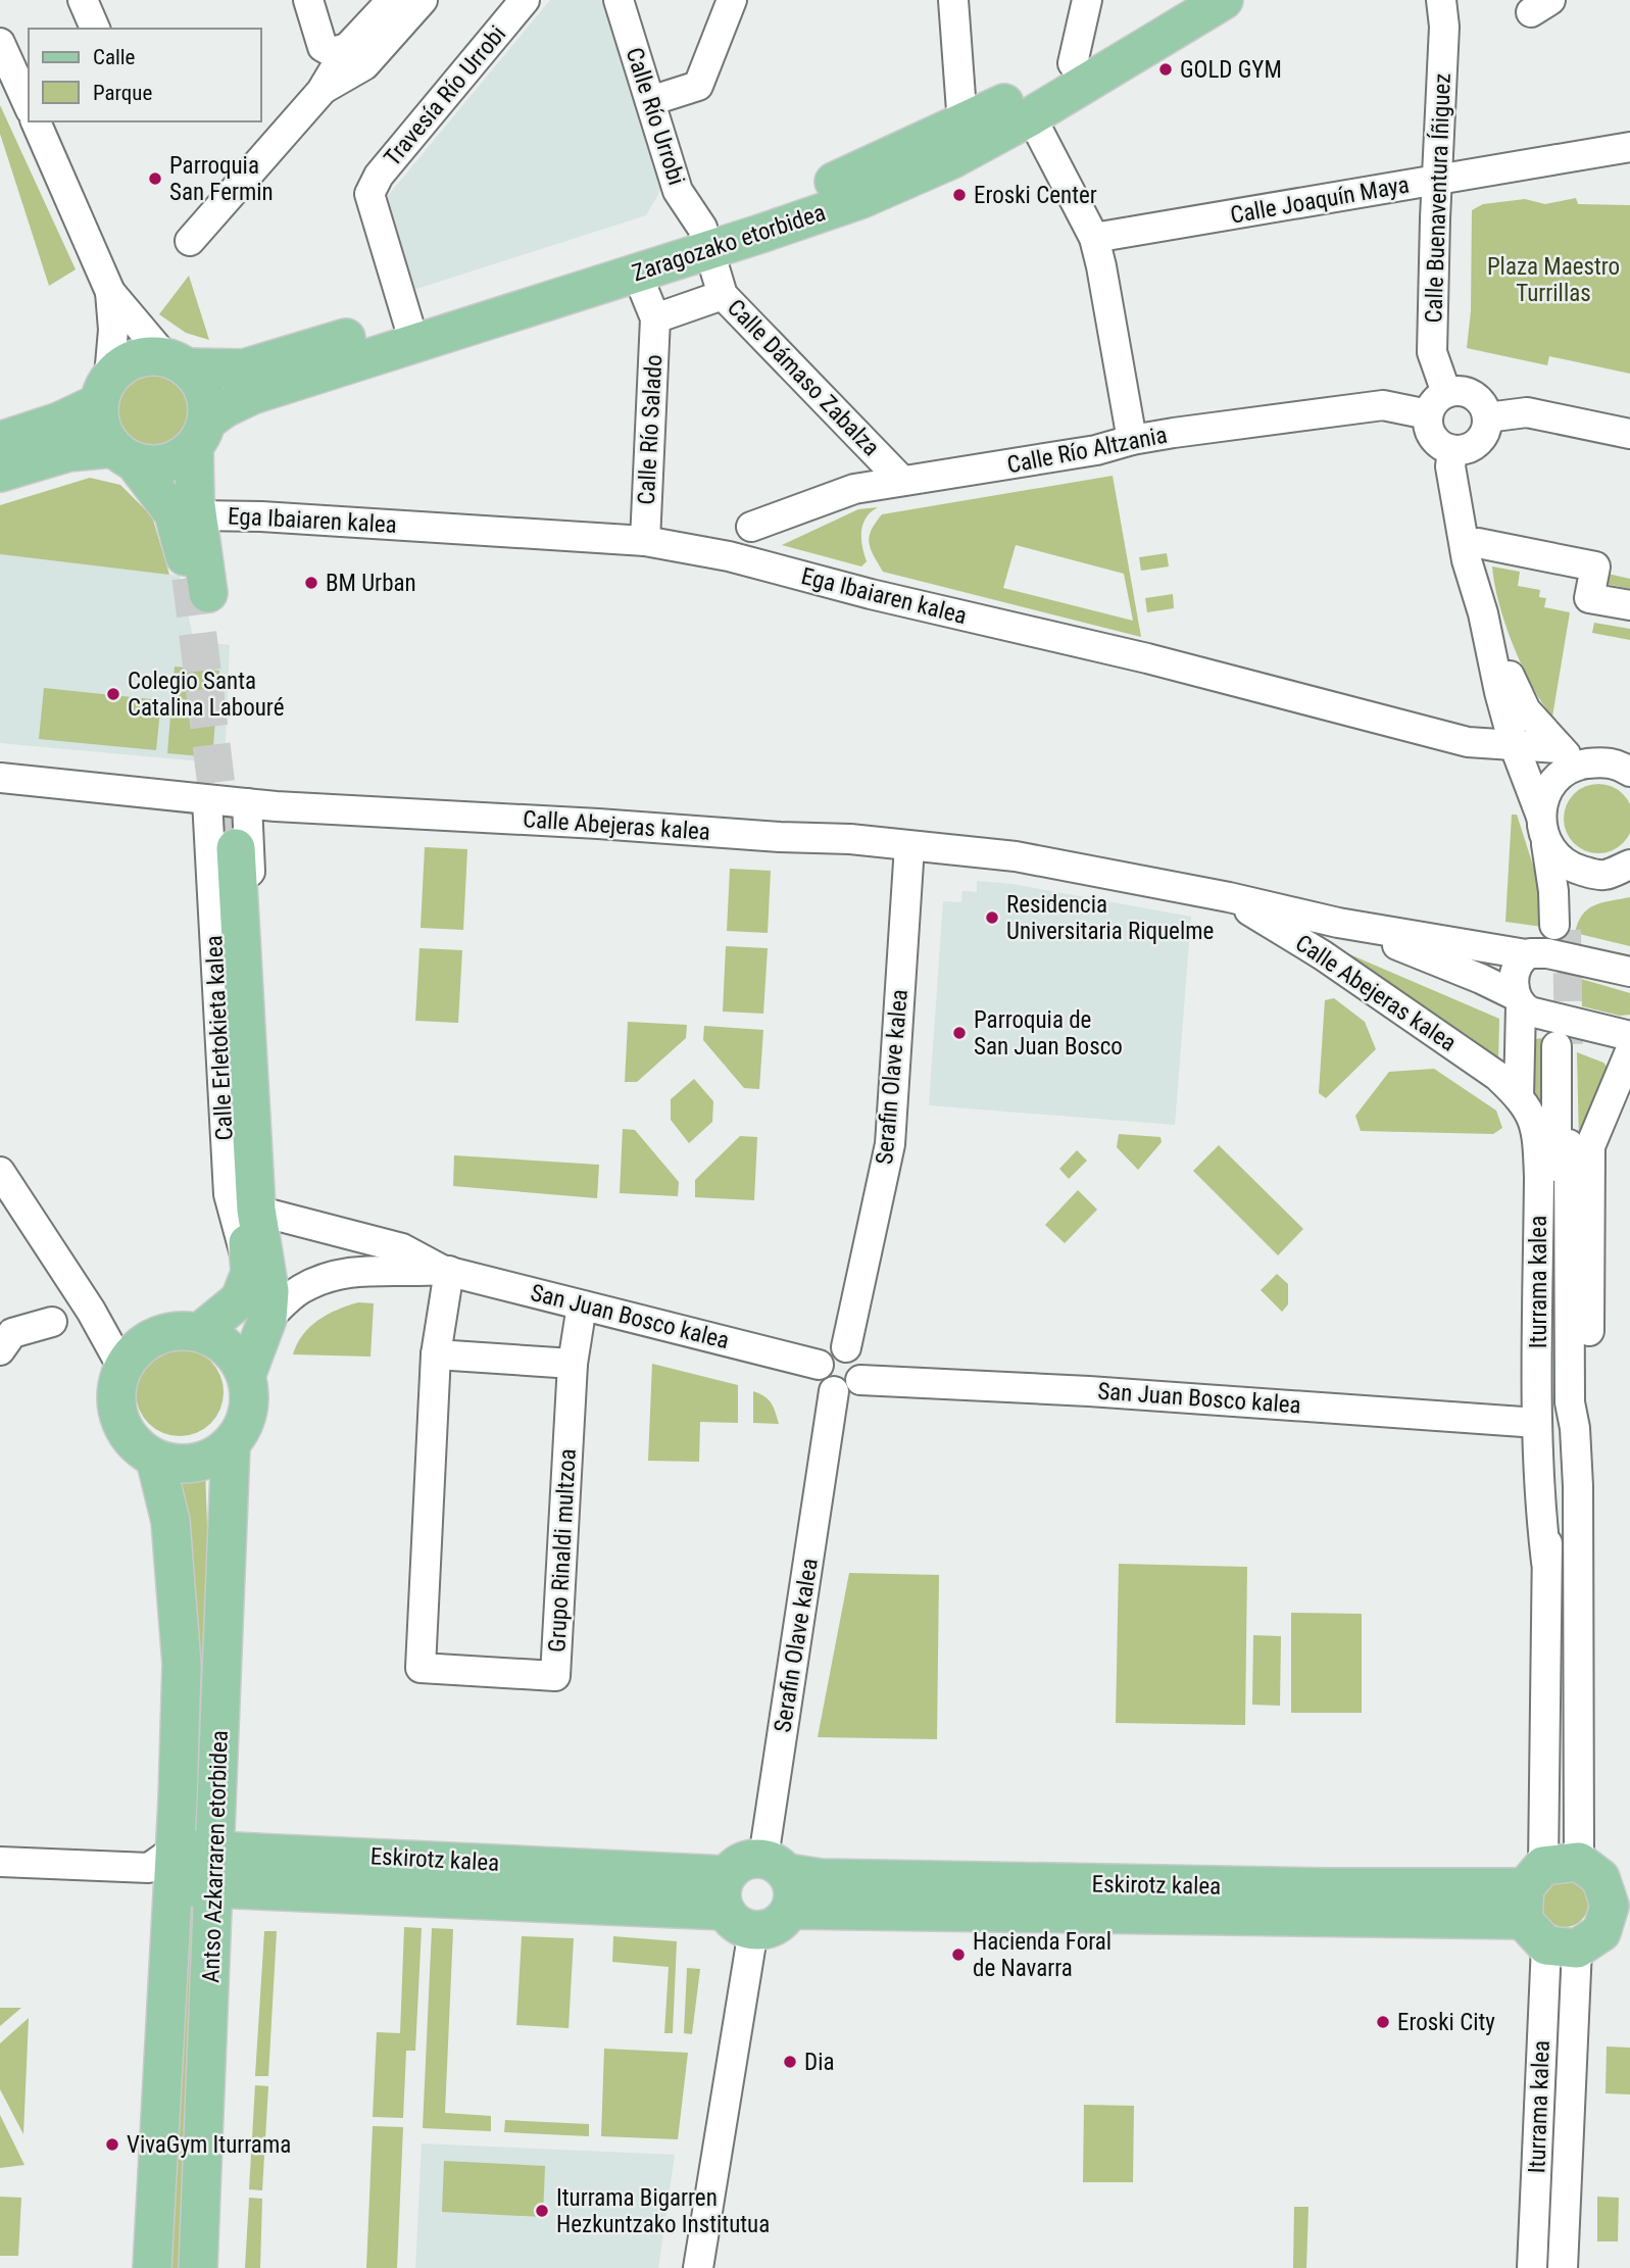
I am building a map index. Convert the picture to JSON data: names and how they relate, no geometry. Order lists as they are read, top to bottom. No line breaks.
{"streets":{"main road":["Zaragozako etorbidea","Ega Ibaiaren kalea","Calle Erletokieta kalea","Antso Azkarraren etorbidea","Eskirotz kalea"],"street":["Travesía Río Urrobi","Calle Río Urrobi","Calle Buenaventura Íñiguez","Calle Joaquín Maya","Calle Dámaso Zabalza","Calle Río Salado","Calle Río Altzania","Calle Abejeras kalea","Serafin Olave kalea","Iturrama kalea","San Juan Bosco kalea","Grupo Rinaldi multzoa"]},"crossings":[["Travesía Río Urrobi","Zaragozako etorbidea"],["Calle Río Urrobi","Zaragozako etorbidea"],["Calle Río Urrobi","Calle Dámaso Zabalza"],["Calle Buenaventura Íñiguez","Calle Joaquín Maya"],["Calle Buenaventura Íñiguez","Calle Río Altzania"],["Zaragozako etorbidea","Calle Dámaso Zabalza"],["Zaragozako etorbidea","Calle Río Salado"],["Zaragozako etorbidea","Ega Ibaiaren kalea"],["Calle Dámaso Zabalza","Calle Río Altzania"],["Calle Río Salado","Ega Ibaiaren kalea"],["Calle Abejeras kalea","Calle Erletokieta kalea"],["Calle Abejeras kalea","Serafin Olave kalea"],["Calle Abejeras kalea","Iturrama kalea"],["Calle Erletokieta kalea","San Juan Bosco kalea"],["Calle Erletokieta kalea","Antso Azkarraren etorbidea"],["Serafin Olave kalea","San Juan Bosco kalea"],["Serafin Olave kalea","Eskirotz kalea"],["Iturrama kalea","San Juan Bosco kalea"],["Iturrama kalea","Eskirotz kalea"],["San Juan Bosco kalea","Grupo Rinaldi multzoa"],["Antso Azkarraren etorbidea","Eskirotz kalea"]],"parks":["Plaza Maestro Turrillas"],"places":["GOLD GYM","Parroquia San Fermin","Eroski Center","BM Urban","Colegio Santa Catalina Labouré","Residencia Universitaria Riquelme","Parroquia de San Juan Bosco","Hacienda Foral de Navarra","Eroski City","Dia","VivaGym Iturrama","Iturrama Bigarren Hezkuntzako Institutua"],"legend":["Calle","Parque"]}
